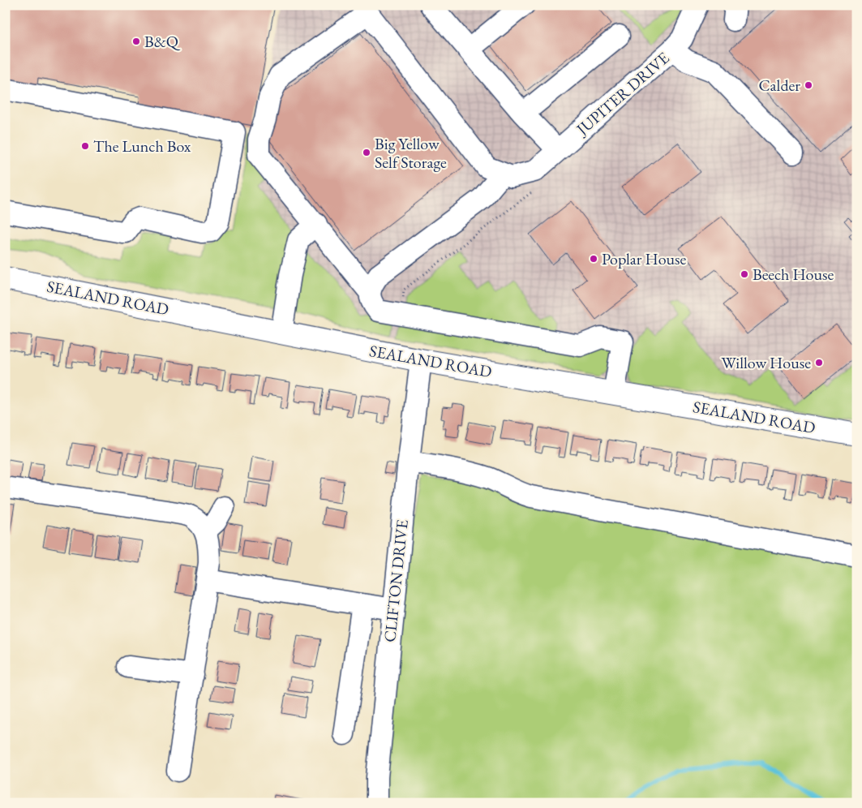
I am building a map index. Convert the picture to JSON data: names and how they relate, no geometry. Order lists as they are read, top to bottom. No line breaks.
{"streets":{"main road":["SEALAND ROAD"],"street":["JUPITER DRIVE","CLIFTON DRIVE"]},"crossings":[["SEALAND ROAD","CLIFTON DRIVE"]],"places":["B&Q","Calder","The Lunch Box","Big Yellow Self Storage","Poplar House","Beech House","Willow House"]}
